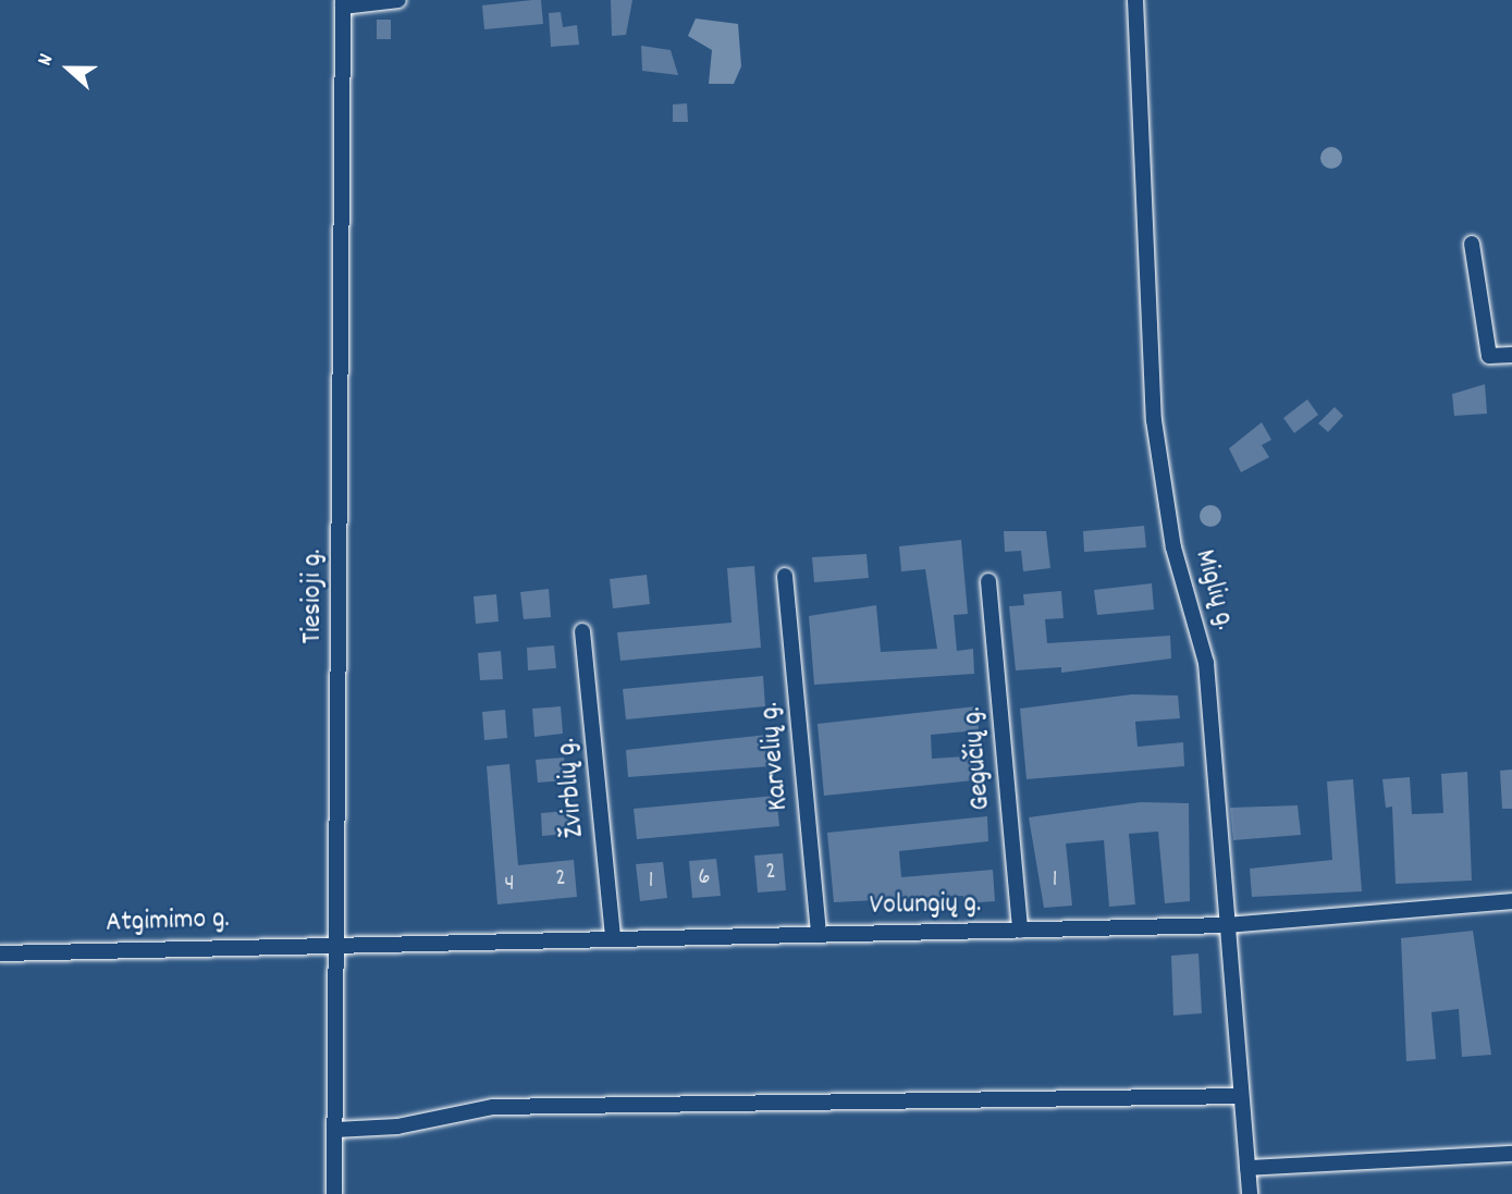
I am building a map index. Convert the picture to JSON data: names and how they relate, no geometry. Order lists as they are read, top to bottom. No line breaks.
{"streets":{"street":["Miglių g.","Tiesioji g.","Karvelių g.","Gegučių g.","Žvirblių g.","Volungių g.","Atgimimo g."]},"crossings":[["Miglių g.","Volungių g."],["Tiesioji g.","Volungių g."],["Tiesioji g.","Atgimimo g."],["Karvelių g.","Volungių g."],["Gegučių g.","Volungių g."],["Žvirblių g.","Volungių g."],["Volungių g.","Atgimimo g."]],"house_numbers":["2","6","2","1","1","4"],"north":"left"}
